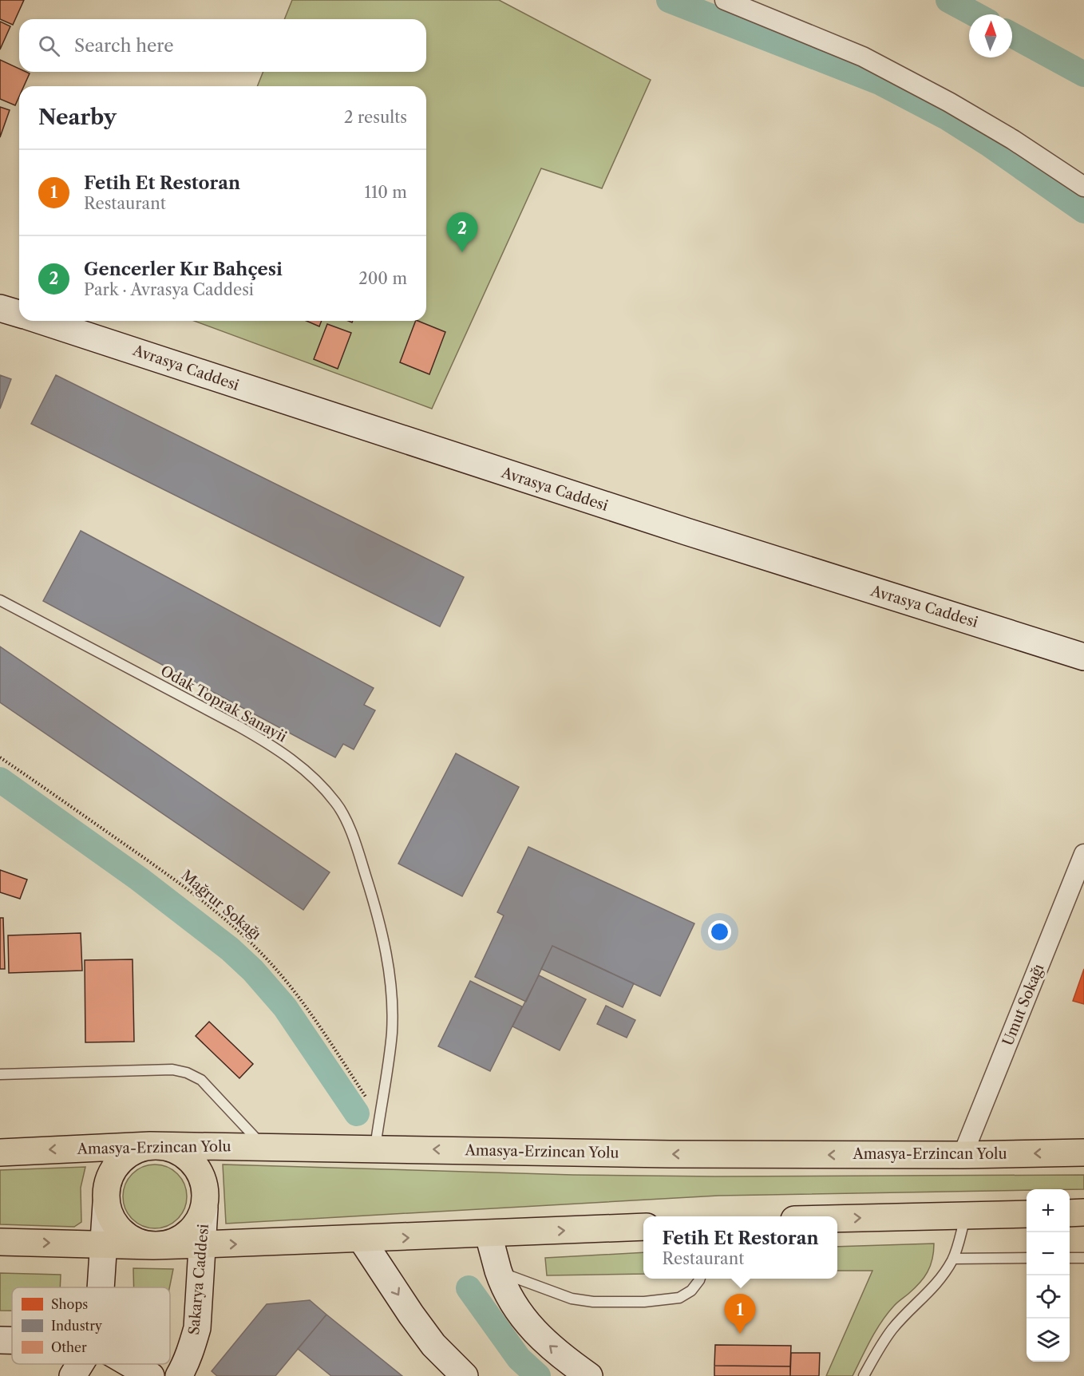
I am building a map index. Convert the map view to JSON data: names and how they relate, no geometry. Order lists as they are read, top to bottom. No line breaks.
{"streets":{"highway":["Amasya-Erzincan Yolu"],"street":["Avrasya Caddesi","Umut Sokağı","Sakarya Caddesi"],"lane":["Odak Toprak Sanayii"],"path":["Mağrur Sokağı"]},"crossings":[["Odak Toprak Sanayii","Mağrur Sokağı"],["Odak Toprak Sanayii","Amasya-Erzincan Yolu"],["Umut Sokağı","Amasya-Erzincan Yolu"],["Amasya-Erzincan Yolu","Sakarya Caddesi"]],"legend":["Shops","Industry","Other"],"north":"top","page":{"search":"Search here","heading":["Nearby","2 results"],"list":[{"mark":"1","name":"Fetih Et Restoran","note":"Restaurant","value":"110 m"},{"mark":"2","name":"Gencerler Kır Bahçesi","note":"Park · Avrasya Caddesi","value":"200 m"}],"pins":["2","1"],"map_buttons":["+","−"],"popup":["Fetih Et Restoran","Restaurant"]}}
